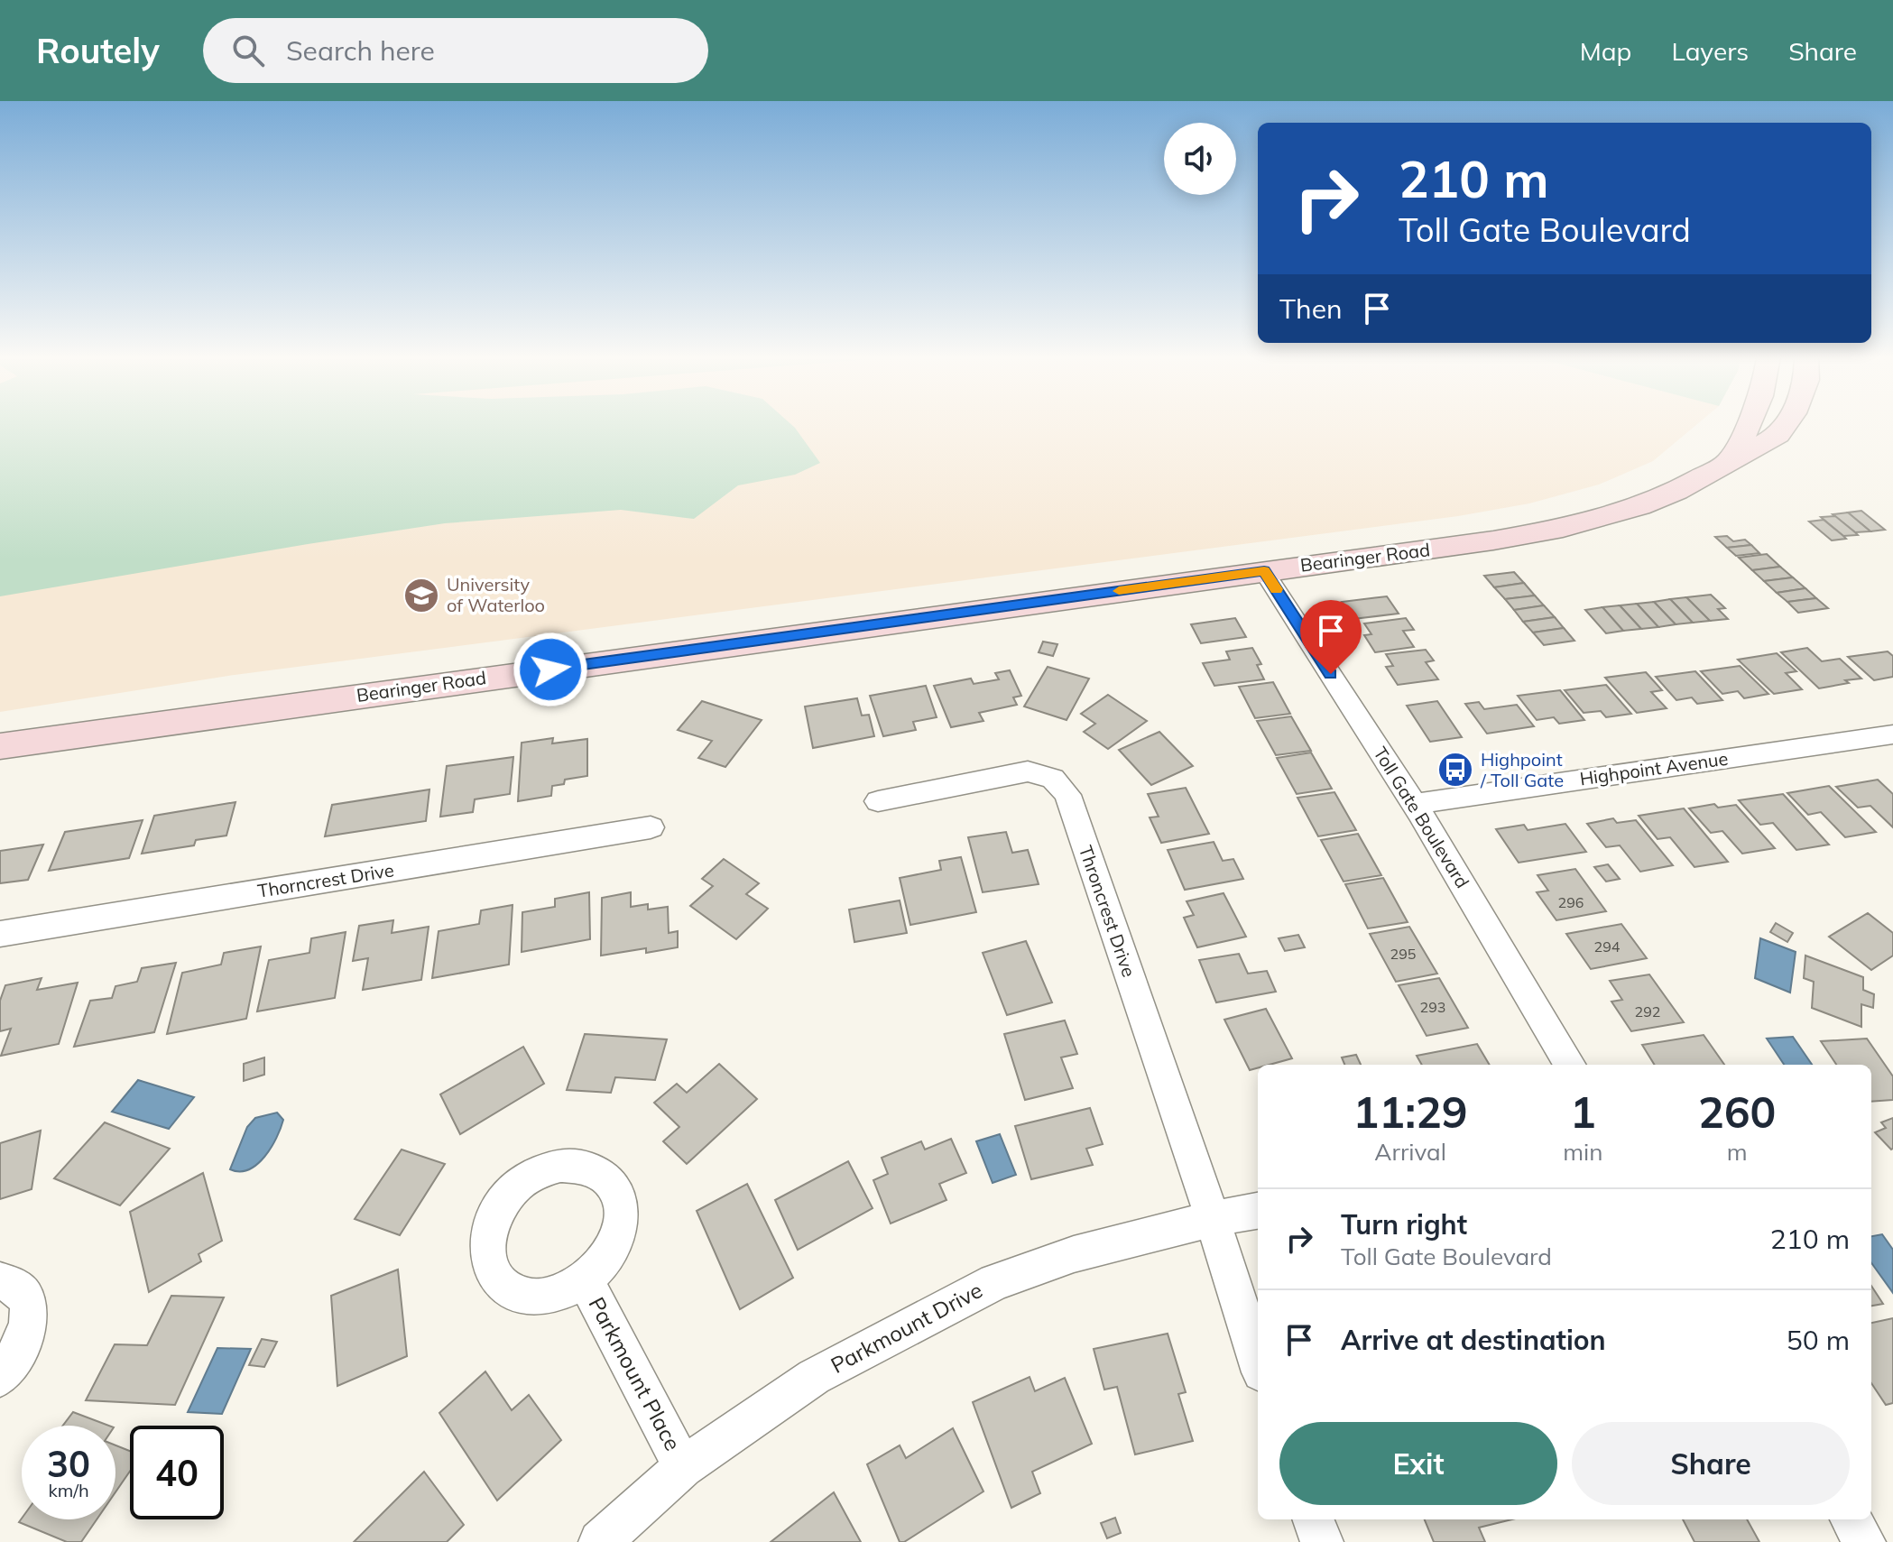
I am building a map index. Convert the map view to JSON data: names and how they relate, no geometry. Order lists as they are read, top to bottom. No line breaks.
{"streets":{"street":["Bearinger Road","Highpoint Avenue","Toll Gate Boulevard","Thorncrest Drive","Throncrest Drive","Parkmount Drive","Parkmount Place"]},"crossings":[["Bearinger Road","Toll Gate Boulevard"],["Highpoint Avenue","Toll Gate Boulevard"],["Throncrest Drive","Parkmount Drive"],["Parkmount Drive","Parkmount Place"]],"places":{"school or university":["University of Waterloo"],"bus stop":["Highpoint / Toll Gate"]},"house_numbers":["296","294","295","293","292"],"page":{"header":"Routely","search":"Search here","nav":["Map","Layers","Share"],"turn":["210 m","Toll Gate Boulevard"],"then":"Then","eta":["11:29","Arrival","1","min","260","m"],"list":[{"name":"Turn right","note":"Toll Gate Boulevard","value":"210 m"},{"name":"Arrive at destination","value":"50 m"}],"buttons":["Exit","Share"],"speed":"30 km/h","limit":"40"}}
